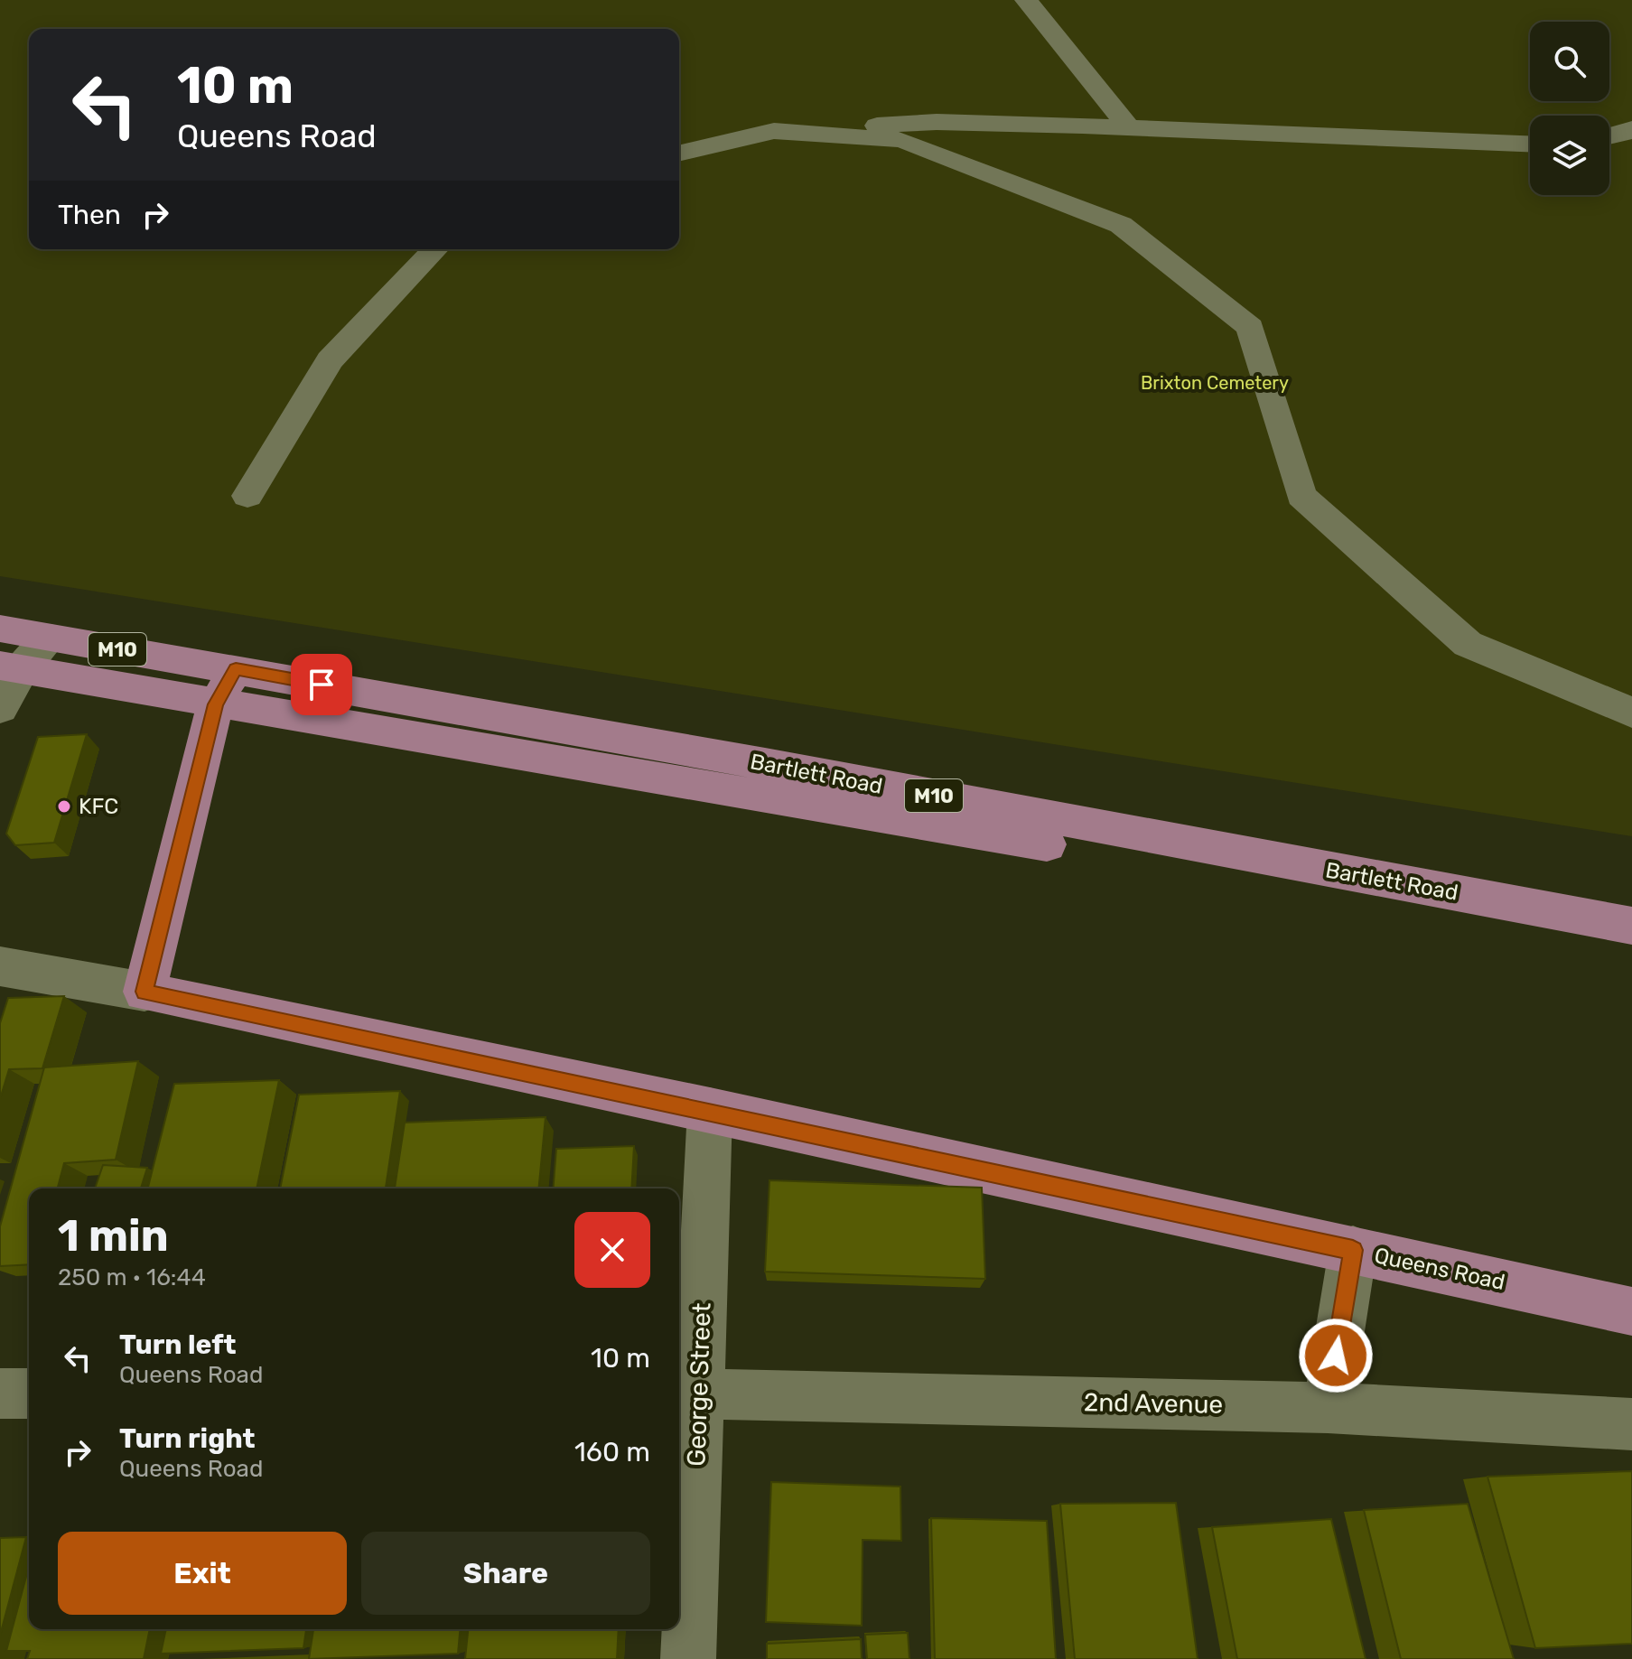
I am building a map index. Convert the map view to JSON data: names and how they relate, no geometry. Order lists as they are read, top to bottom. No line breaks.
{"streets":{"main road":["M10","Bartlett Road","Queens Road"],"street":["George Street","2nd Avenue"]},"crossings":[["Queens Road","George Street"],["George Street","2nd Avenue"]],"parks":["Brixton Cemetery"],"places":["KFC"],"page":{"turn":["10 m","Queens Road"],"then":"Then","heading":["1 min","250 m · 16:44"],"list":[{"name":"Turn left","note":"Queens Road","value":"10 m"},{"name":"Turn right","note":"Queens Road","value":"160 m"}],"buttons":["Exit","Share"]}}
